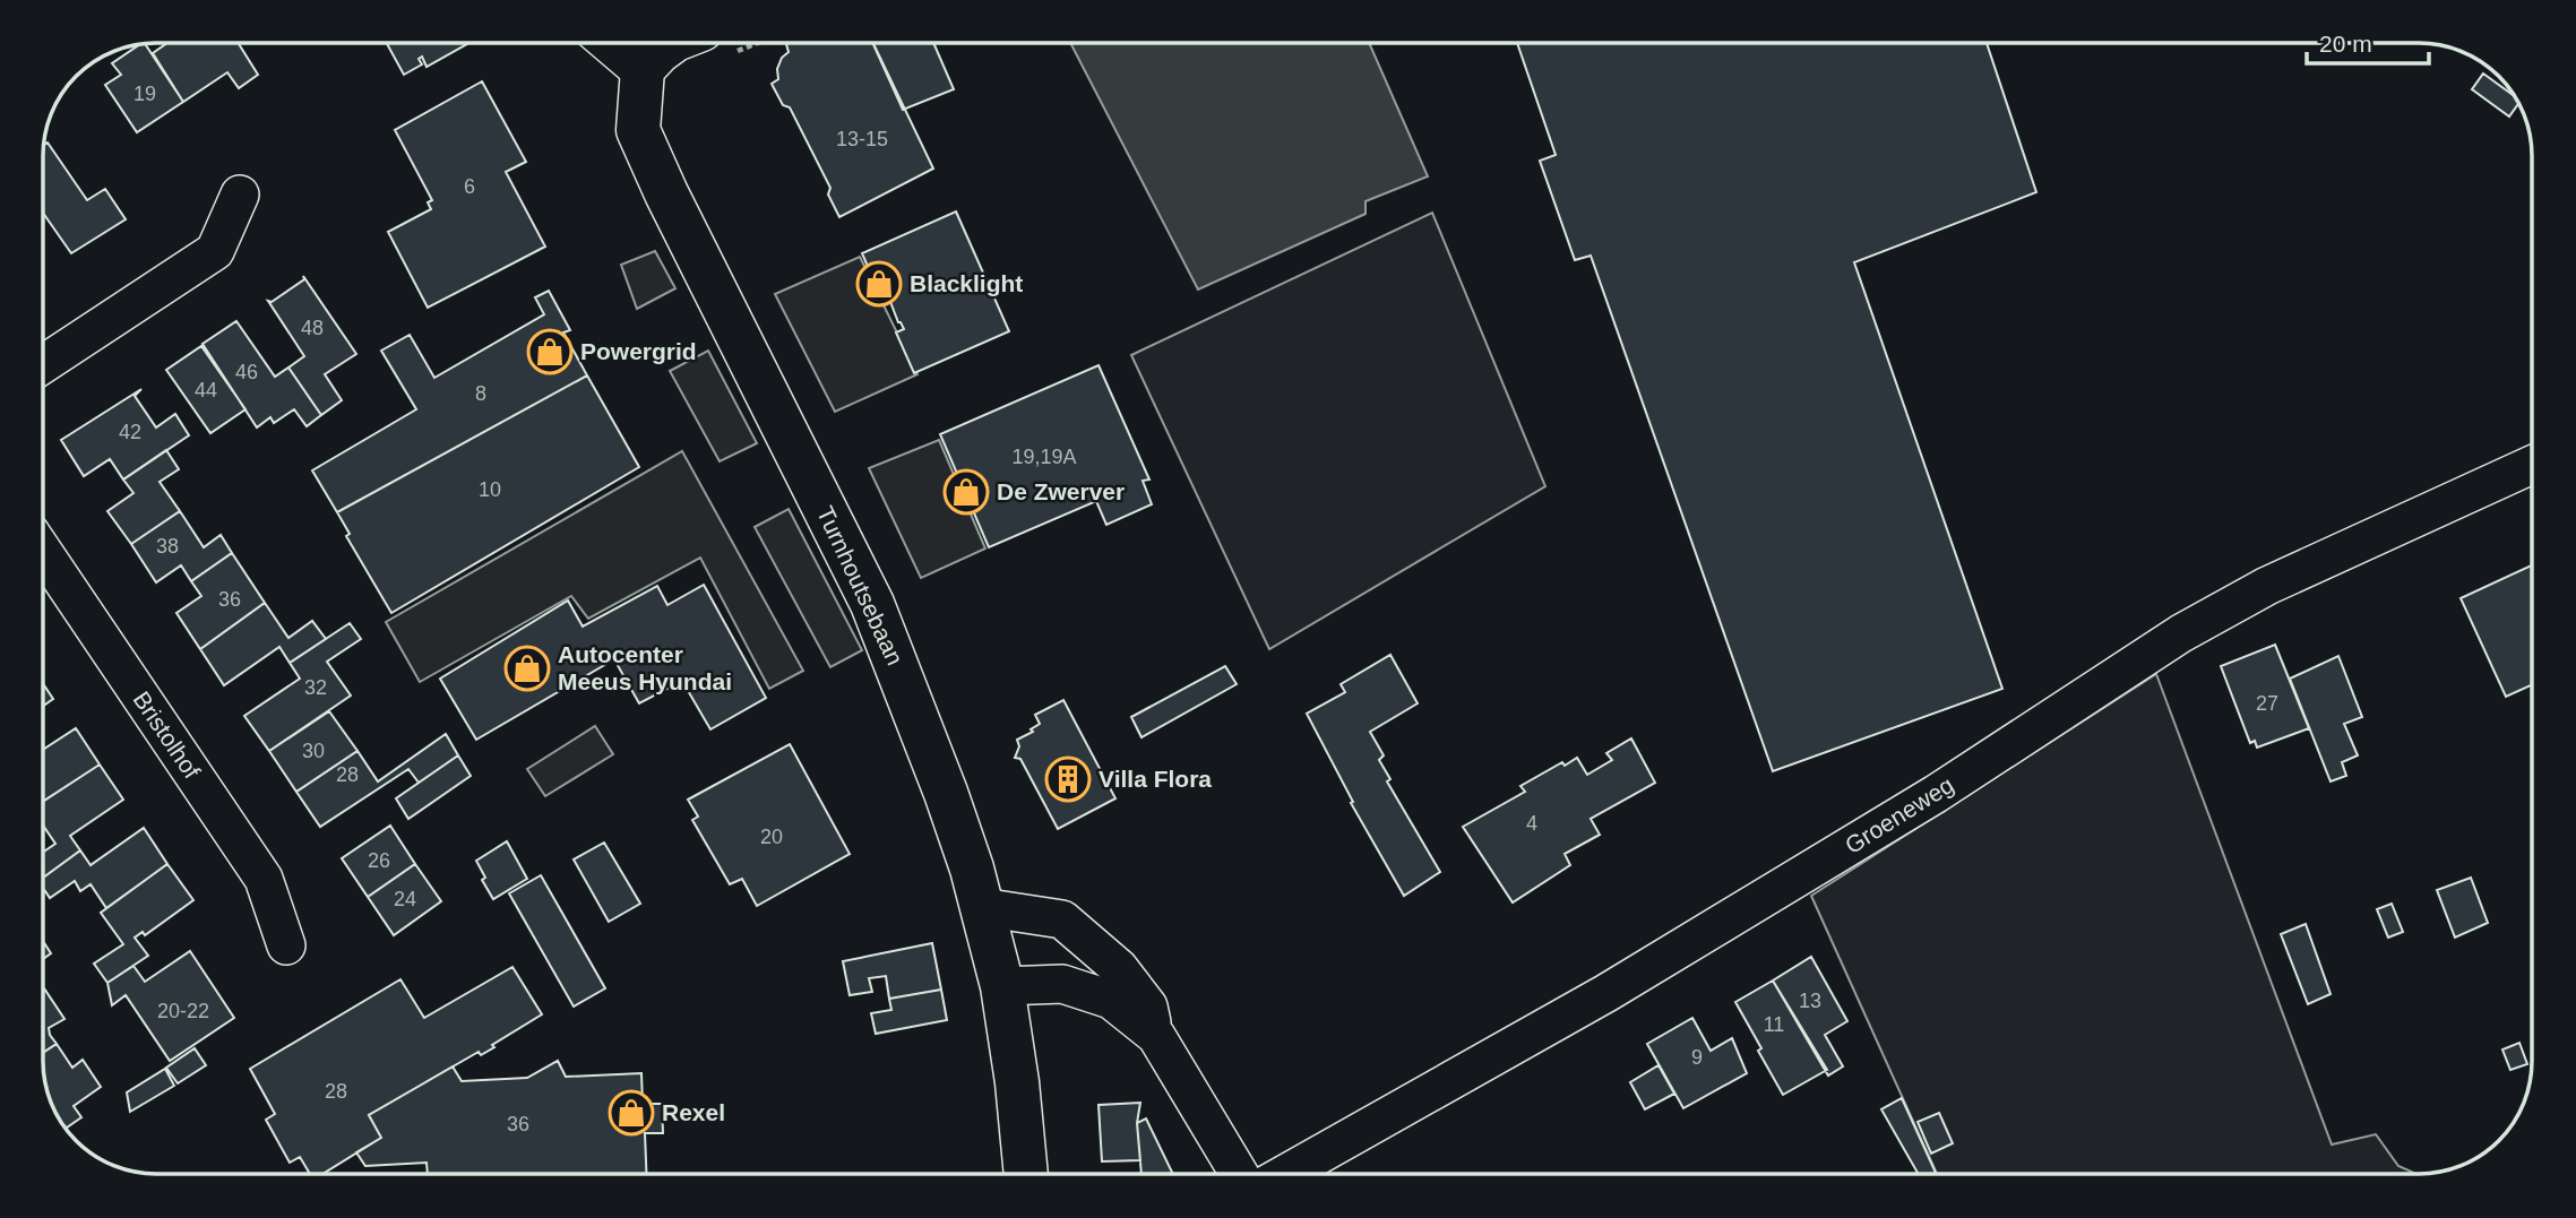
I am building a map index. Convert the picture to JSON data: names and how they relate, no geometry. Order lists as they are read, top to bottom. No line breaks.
{"streets":{"main road":["Turnhoutsebaan"],"street":["Bristolhof","Groeneweg"]},"places":{"shop":["Blacklight","Powergrid","De Zwerver","Autocenter Meeus Hyundai","Rexel"],"building":["Villa Flora"]},"house_numbers":["19","13-15","6","48","46","44","8","42","19,19A","10","38","36","32","27","30","28","4","20","26","24","13","20-22","11","9","28","36"],"scale_bar":"20 m"}
